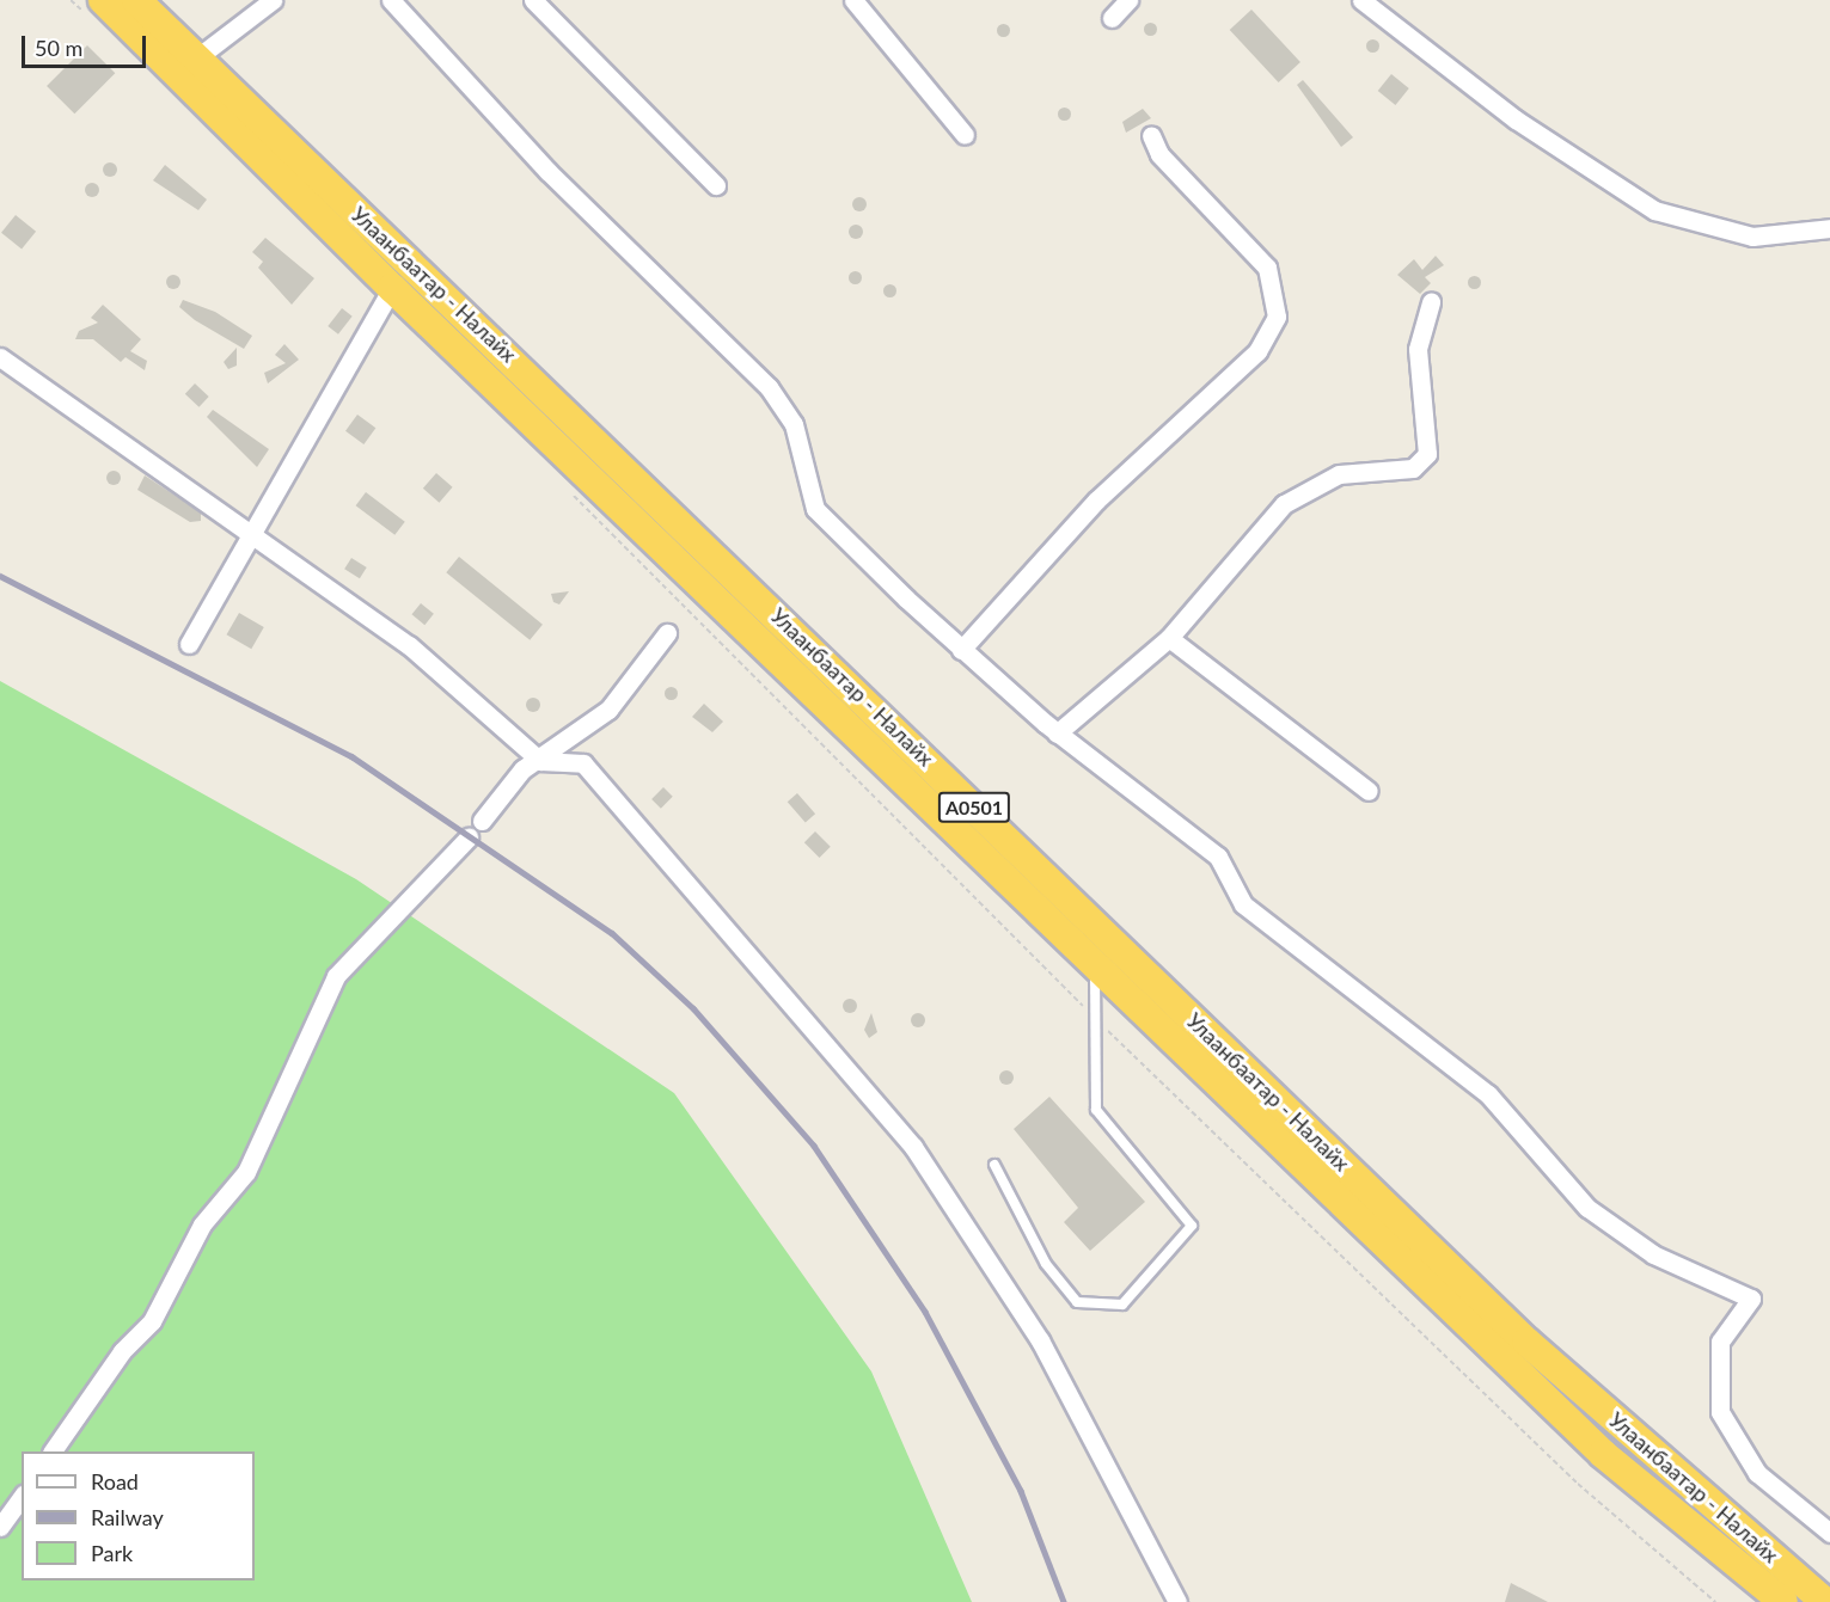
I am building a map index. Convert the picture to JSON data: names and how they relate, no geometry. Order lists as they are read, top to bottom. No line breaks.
{"streets":{"highway":["Улаанбаатар - Налайх","A0501"]},"legend":["Road","Railway","Park"],"scale_bar":"50 m"}
